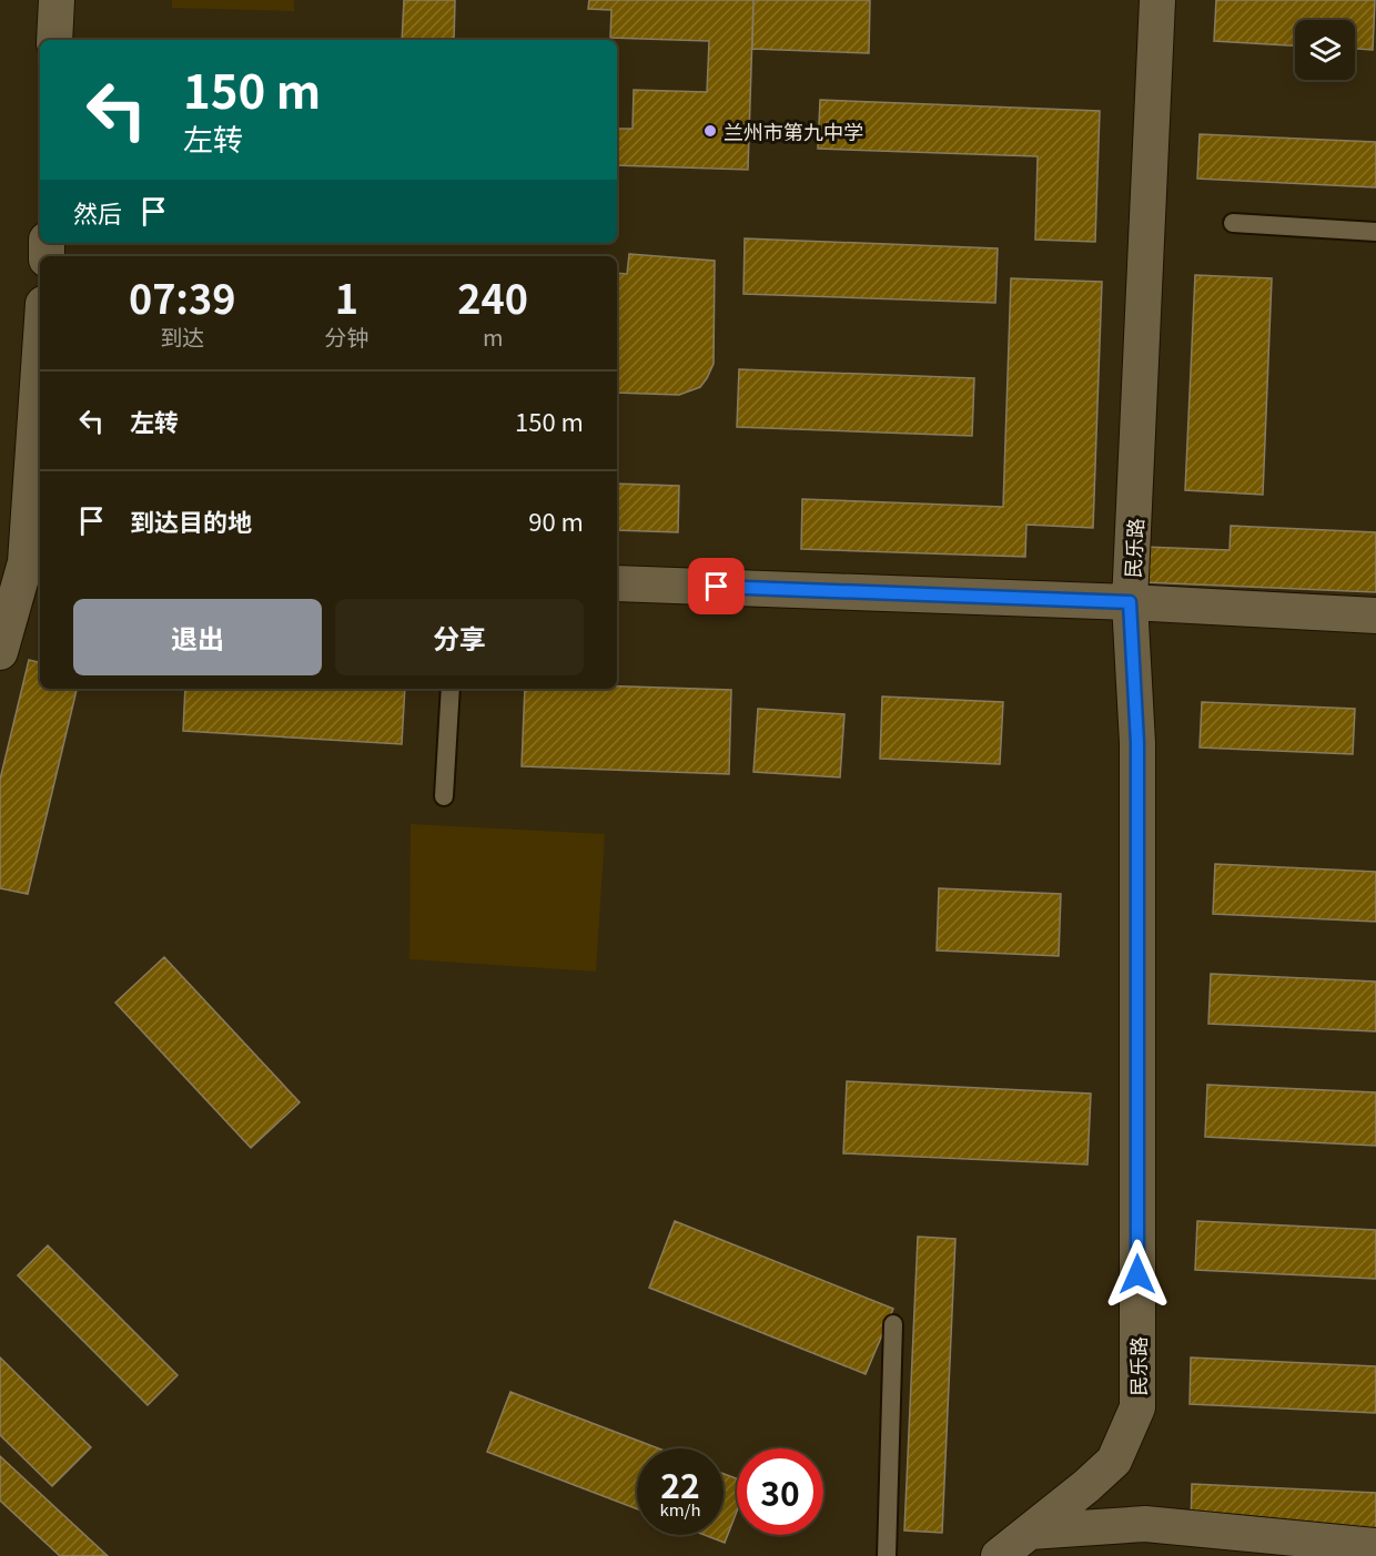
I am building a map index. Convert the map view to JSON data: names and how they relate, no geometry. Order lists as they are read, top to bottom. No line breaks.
{"streets":{"street":["民乐路"]},"places":["兰州市第九中学"],"page":{"turn":["150 m","左转"],"then":"然后","eta":["07:39","到达","1","分钟","240","m"],"list":[{"name":"左转","value":"150 m"},{"name":"到达目的地","value":"90 m"}],"buttons":["退出","分享"],"speed":"22 km/h","limit":"30"}}
